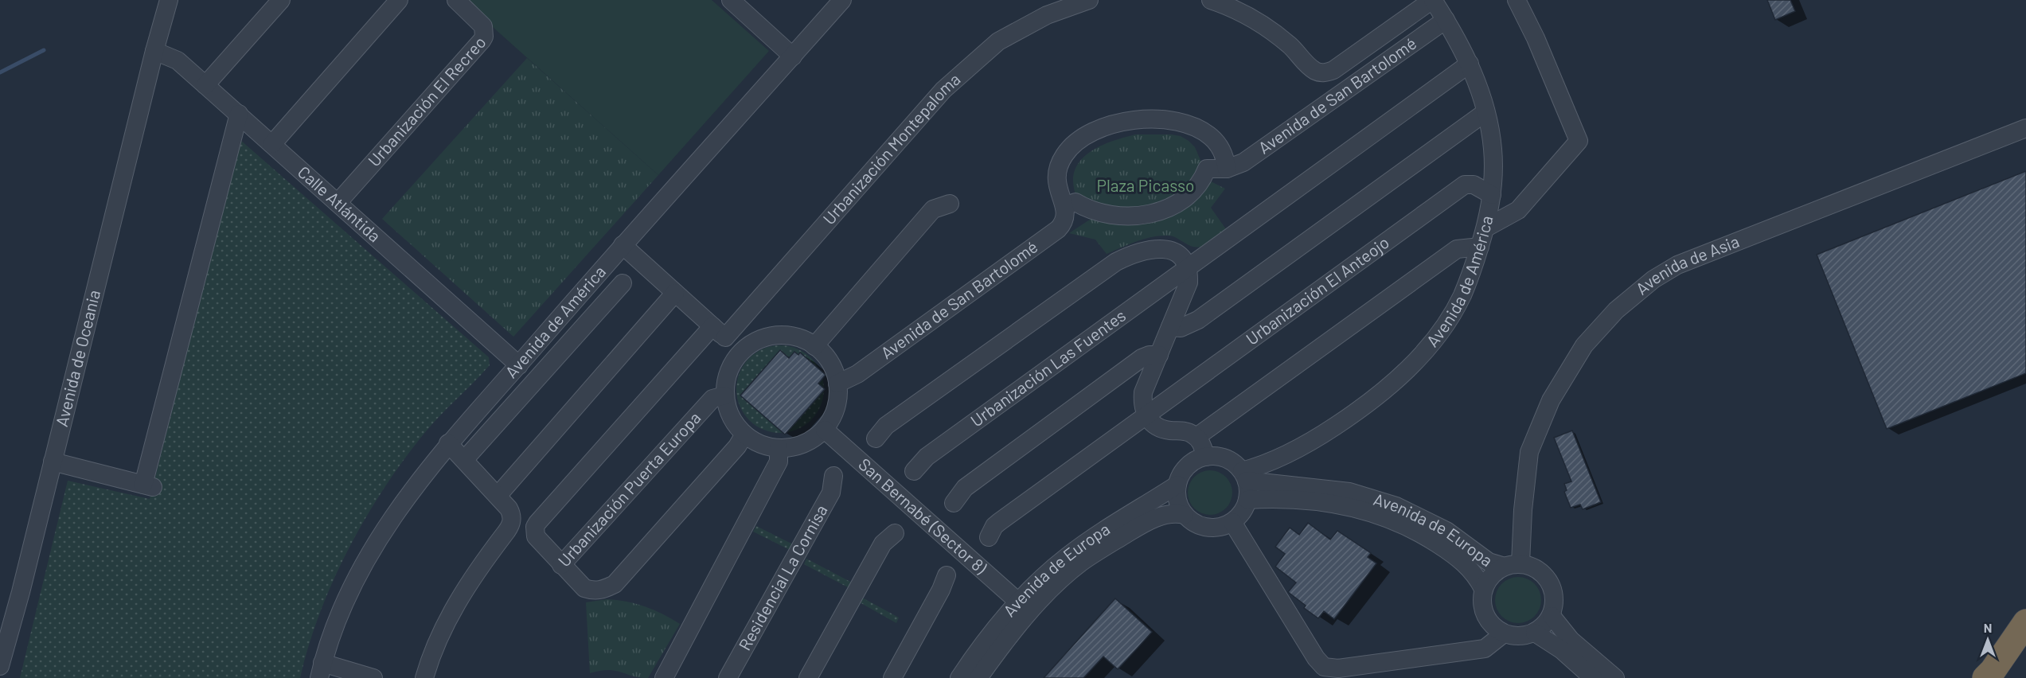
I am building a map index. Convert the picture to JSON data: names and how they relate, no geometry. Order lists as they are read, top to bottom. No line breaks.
{"streets":{"street":["Avenida de San Bartolomé","Urbanización El Recreo","Urbanización Montepaloma","Calle Atlántida","Avenida de Asia","Avenida de América","Urbanización El Anteojo","Avenida de Oceania","Urbanización Las Fuentes","Urbanización Puerta Europa","San Bernabé (Sector 8)","Avenida de Europa","Residencial La Cornisa"]},"crossings":[["Avenida de San Bartolomé","Avenida de América"],["Avenida de San Bartolomé","Urbanización Puerta Europa"],["Avenida de San Bartolomé","San Bernabé (Sector 8)"],["Urbanización El Recreo","Calle Atlántida"],["Urbanización Montepaloma","Urbanización Puerta Europa"],["Calle Atlántida","Avenida de América"],["Calle Atlántida","Avenida de Oceania"],["Avenida de Asia","Avenida de Europa"],["Avenida de América","Urbanización El Anteojo"],["Avenida de América","Avenida de Europa"],["Urbanización Puerta Europa","San Bernabé (Sector 8)"],["San Bernabé (Sector 8)","Avenida de Europa"]],"parks":["Plaza Picasso"],"north":"top"}
